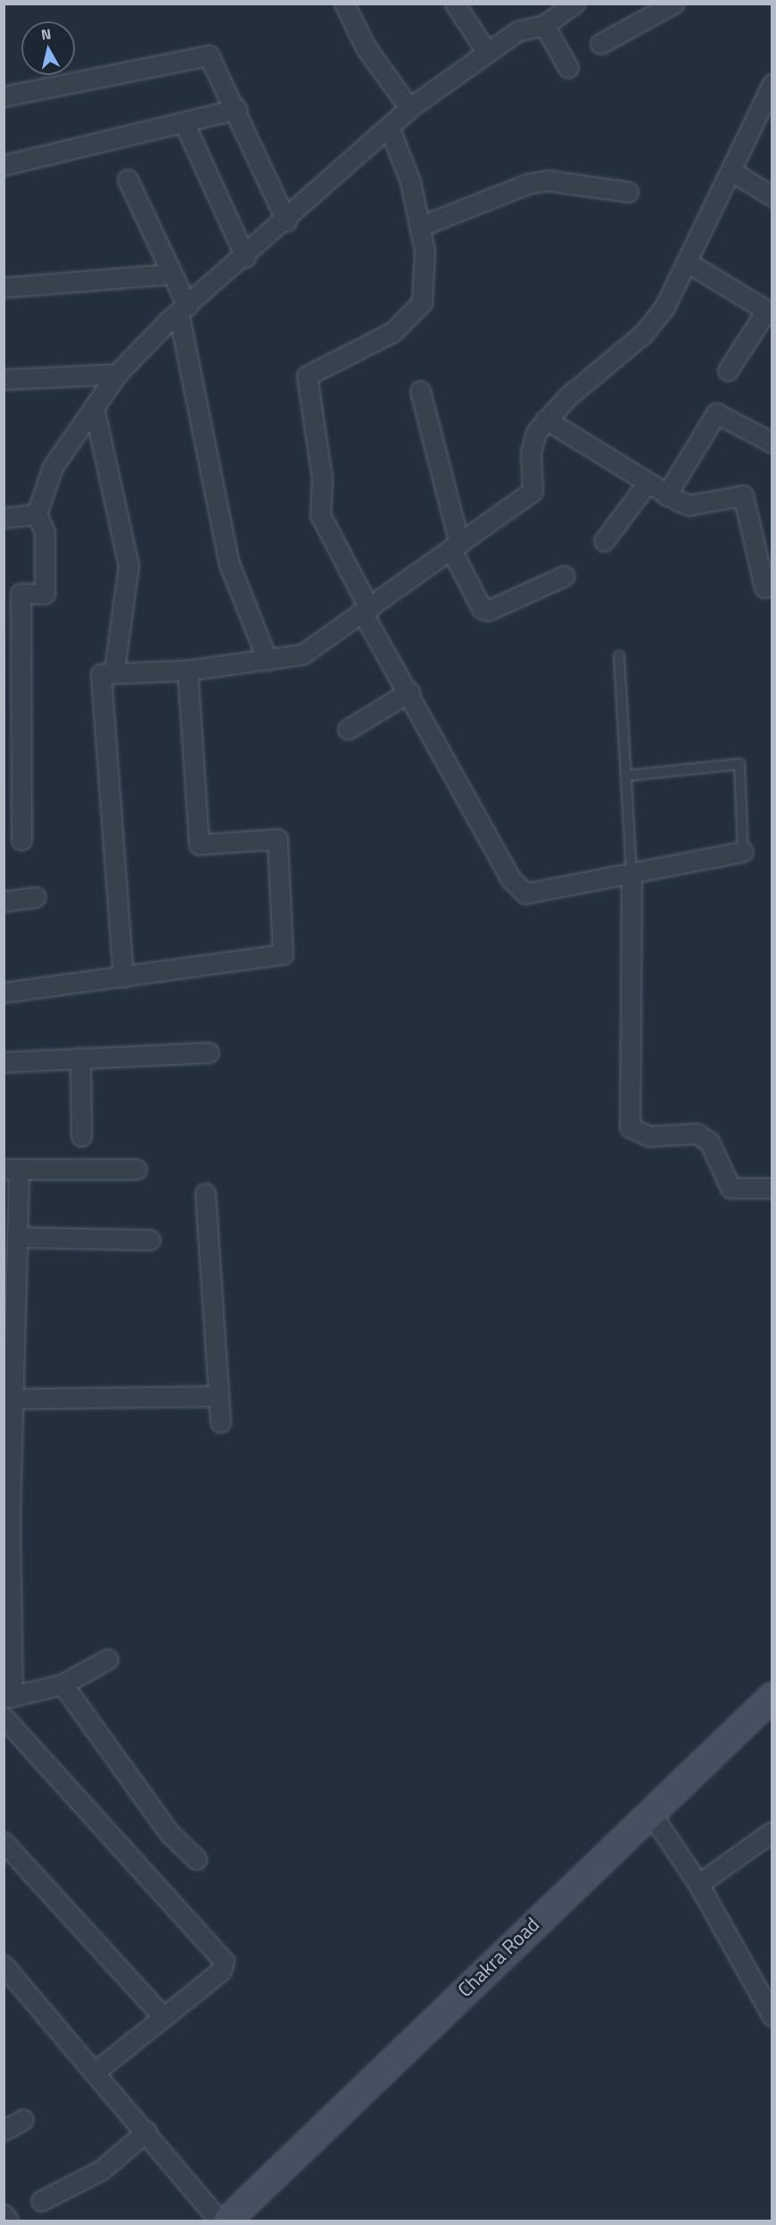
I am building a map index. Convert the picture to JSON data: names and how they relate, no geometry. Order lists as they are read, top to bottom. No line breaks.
{"streets":{"main road":["Chakra Road"]},"north":"top"}
